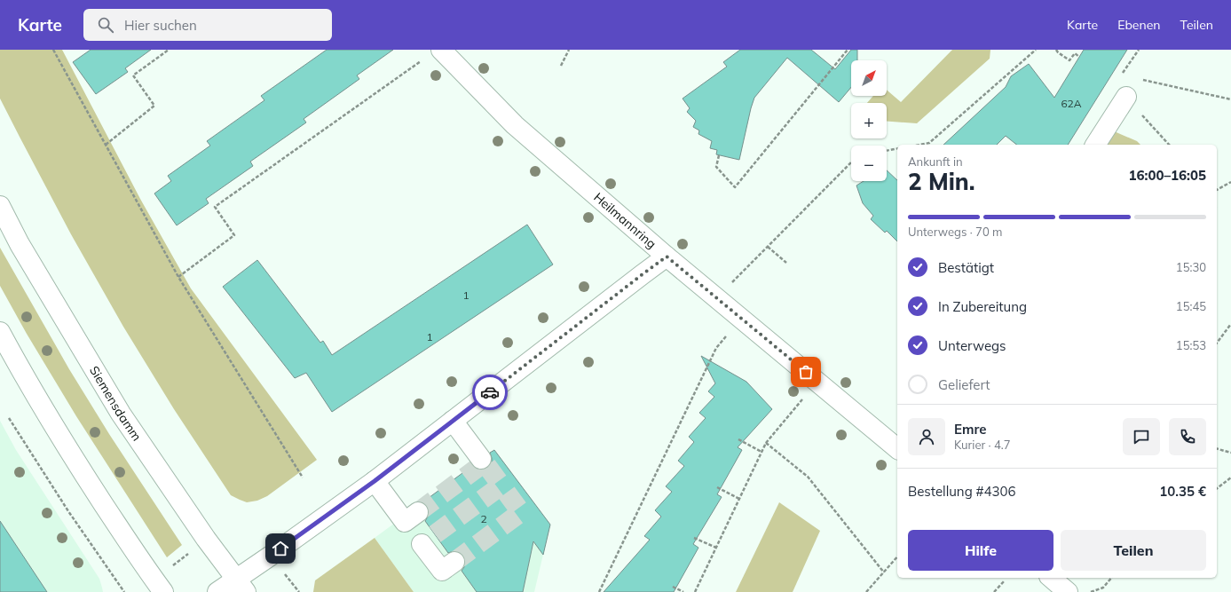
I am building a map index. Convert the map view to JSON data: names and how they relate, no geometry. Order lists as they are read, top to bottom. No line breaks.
{"streets":{"street":["Heilmannring","Siemensdamm"]},"house_numbers":["62A","1","1","2"],"north":"top right","page":{"header":"Karte","search":"Hier suchen","nav":["Karte","Ebenen","Teilen"],"map_buttons":["+","−"],"heading":["2 Min.","Ankunft in","16:00–16:05"],"panel":["Emre","Kurier · 4.7","Bestellung #4306","10.35 €"],"bar":"Unterwegs · 70 m","list":[["Bestätigt","15:30"],["In Zubereitung","15:45"],["Unterwegs","15:53"],"Geliefert"],"buttons":["Hilfe","Teilen"]}}
